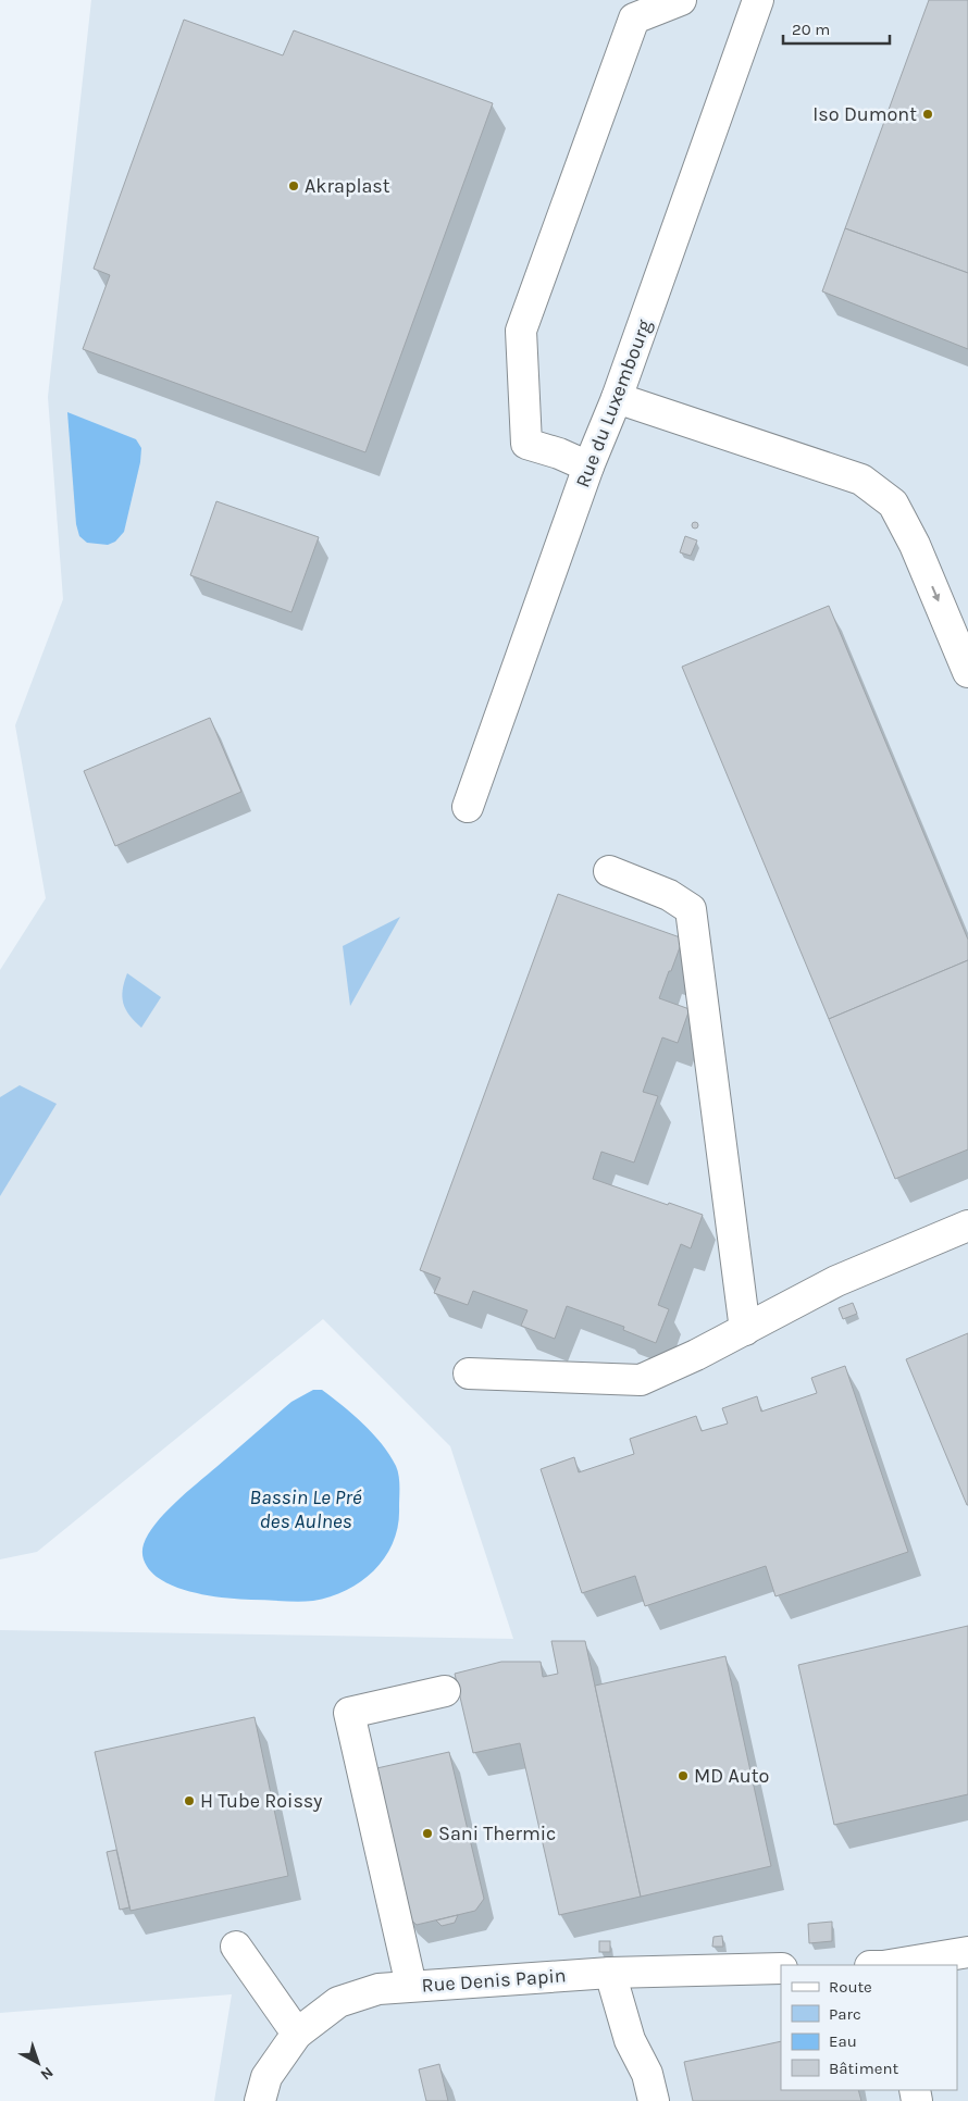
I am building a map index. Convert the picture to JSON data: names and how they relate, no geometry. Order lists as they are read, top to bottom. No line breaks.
{"streets":{"street":["Rue du Luxembourg","Rue Denis Papin"]},"water":["Bassin Le Pré des Aulnes"],"places":["Iso Dumont","Akraplast","MD Auto","H Tube Roissy","Sani Thermic"],"legend":["Route","Parc","Eau","Bâtiment"],"scale_bar":"20 m","north":"bottom right"}
